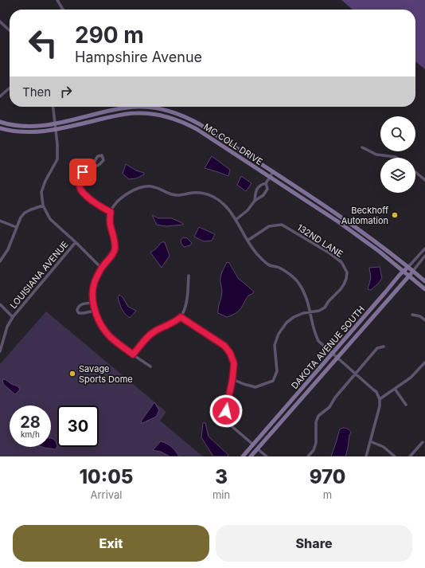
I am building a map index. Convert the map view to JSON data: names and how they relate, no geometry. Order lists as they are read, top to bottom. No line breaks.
{"streets":{"main road":["MC COLL DRIVE","DAKOTA AVENUE SOUTH"],"street":["132ND LANE","LOUISIANA AVENUE"]},"crossings":[["MC COLL DRIVE","DAKOTA AVENUE SOUTH"]],"places":["Beckhoff Automation","Savage Sports Dome"],"page":{"turn":["290 m","Hampshire Avenue"],"then":"Then","speed":"28 km/h","limit":"30","eta":["10:05","Arrival","3","min","970","m"],"buttons":["Exit","Share"]}}
